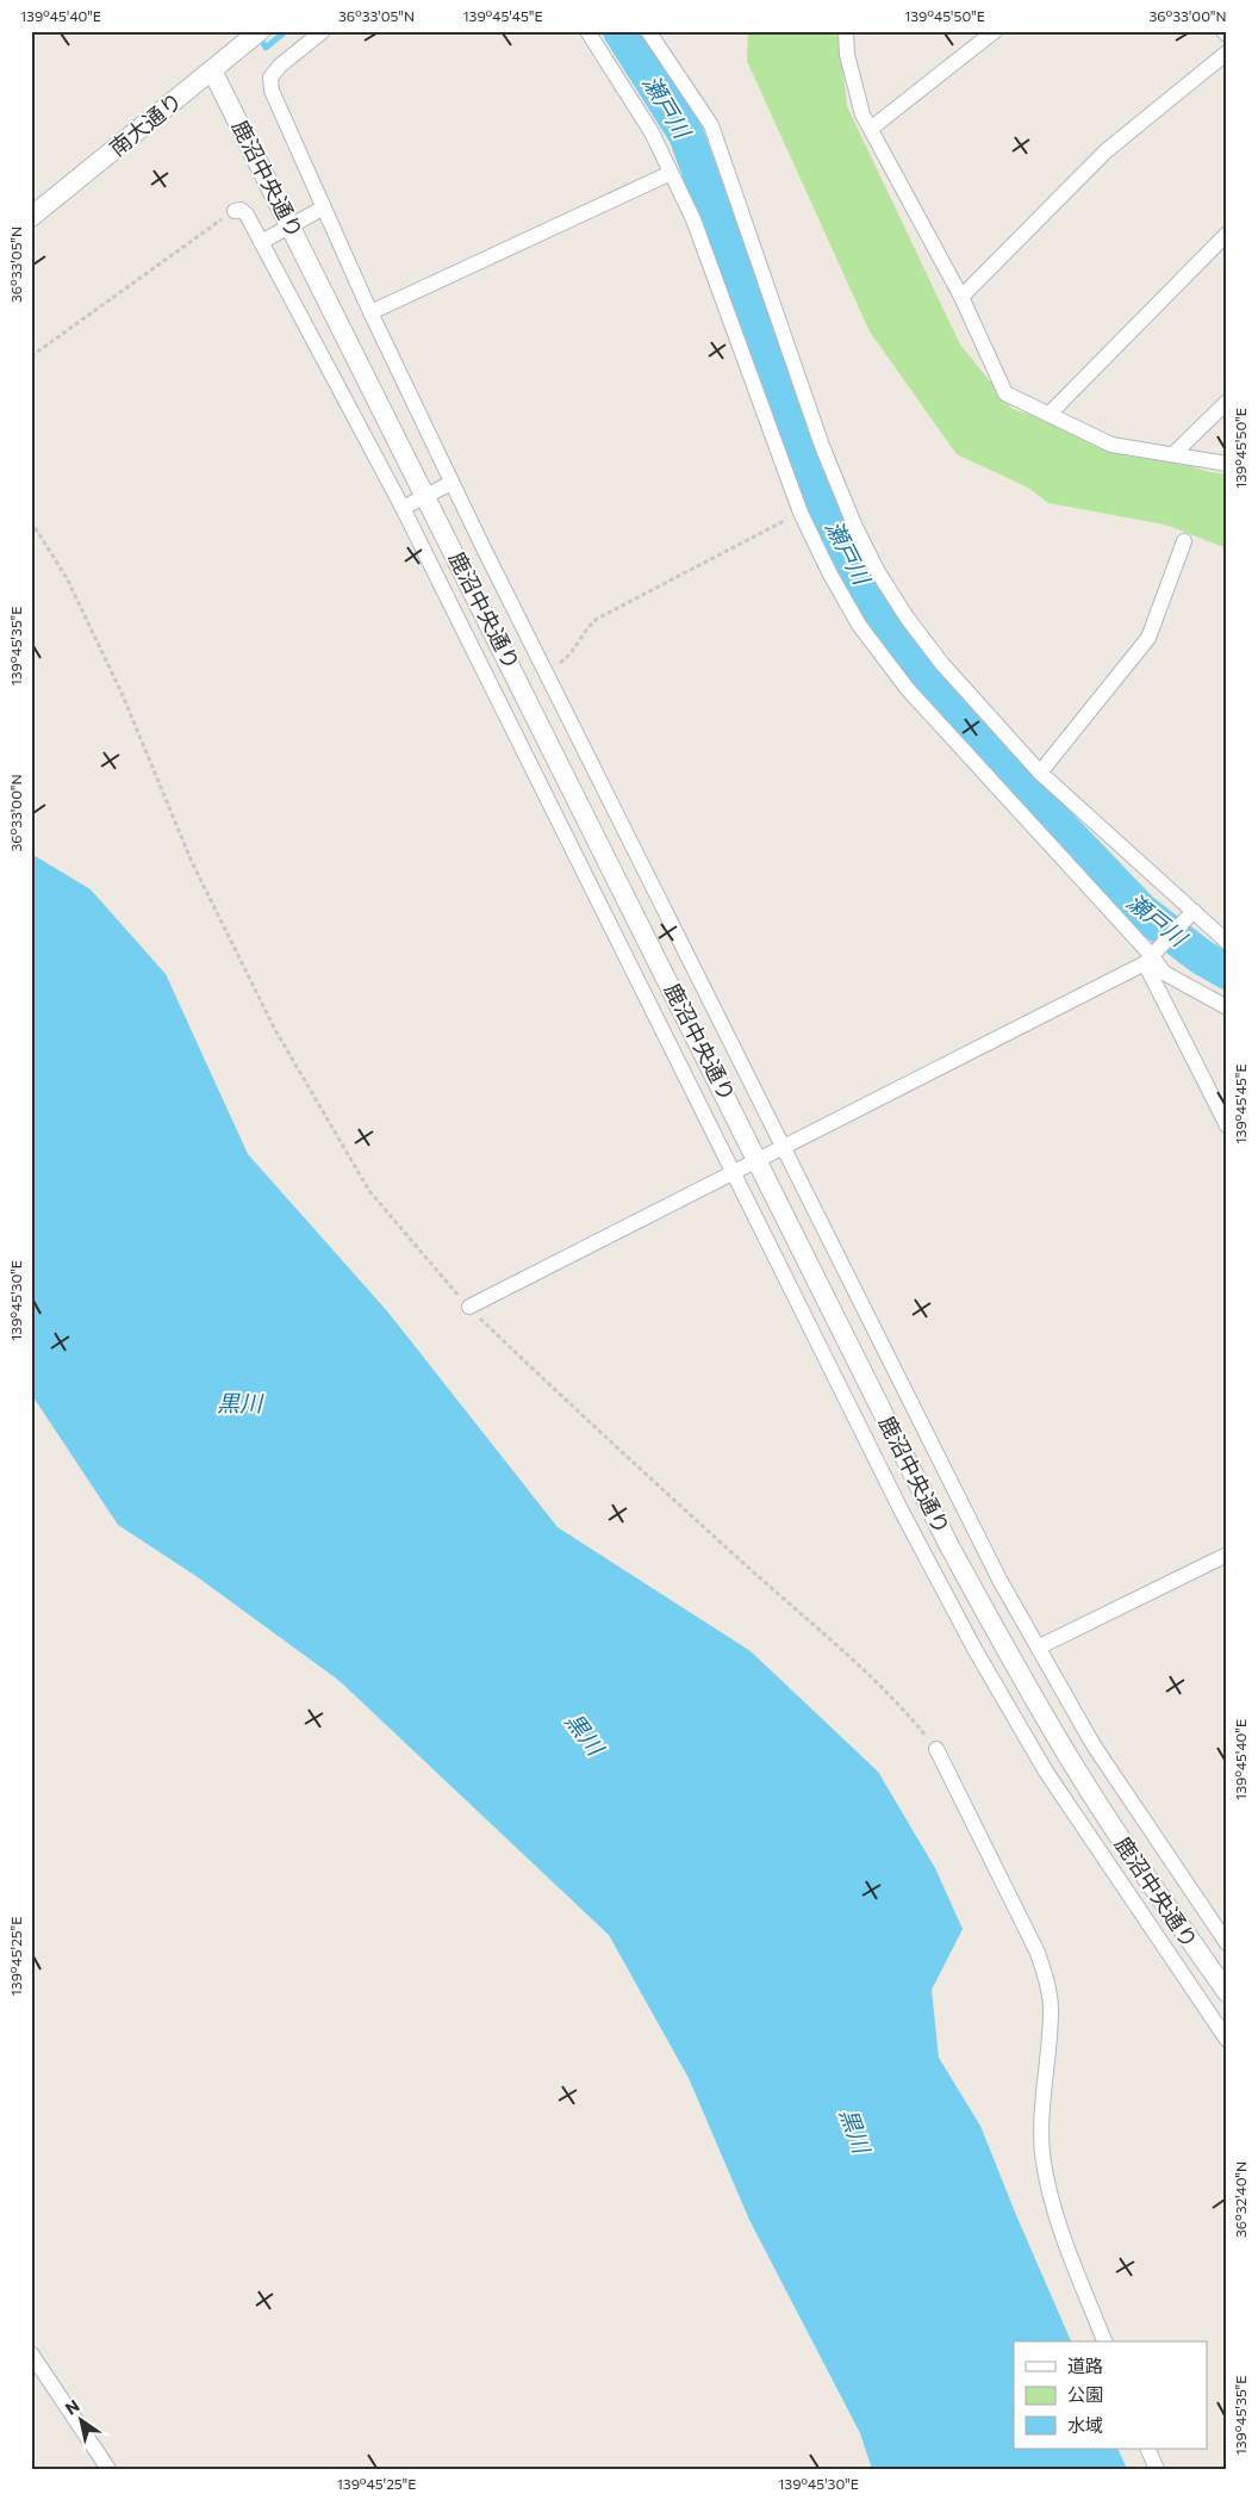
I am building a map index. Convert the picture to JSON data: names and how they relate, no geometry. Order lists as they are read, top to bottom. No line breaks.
{"streets":{"street":["南大通り","鹿沼中央通り"]},"crossings":[["南大通り","鹿沼中央通り"]],"water":["瀬戸川","黒川"],"legend":["道路","公園","水域"],"north":"top left","coordinates":["139°45'40\"E","36°33'05\"N","139°45'45\"E","139°45'50\"E","36°33'00\"N","139°45'35\"E","139°45'30\"E","139°45'25\"E","36°32'40\"N"]}
